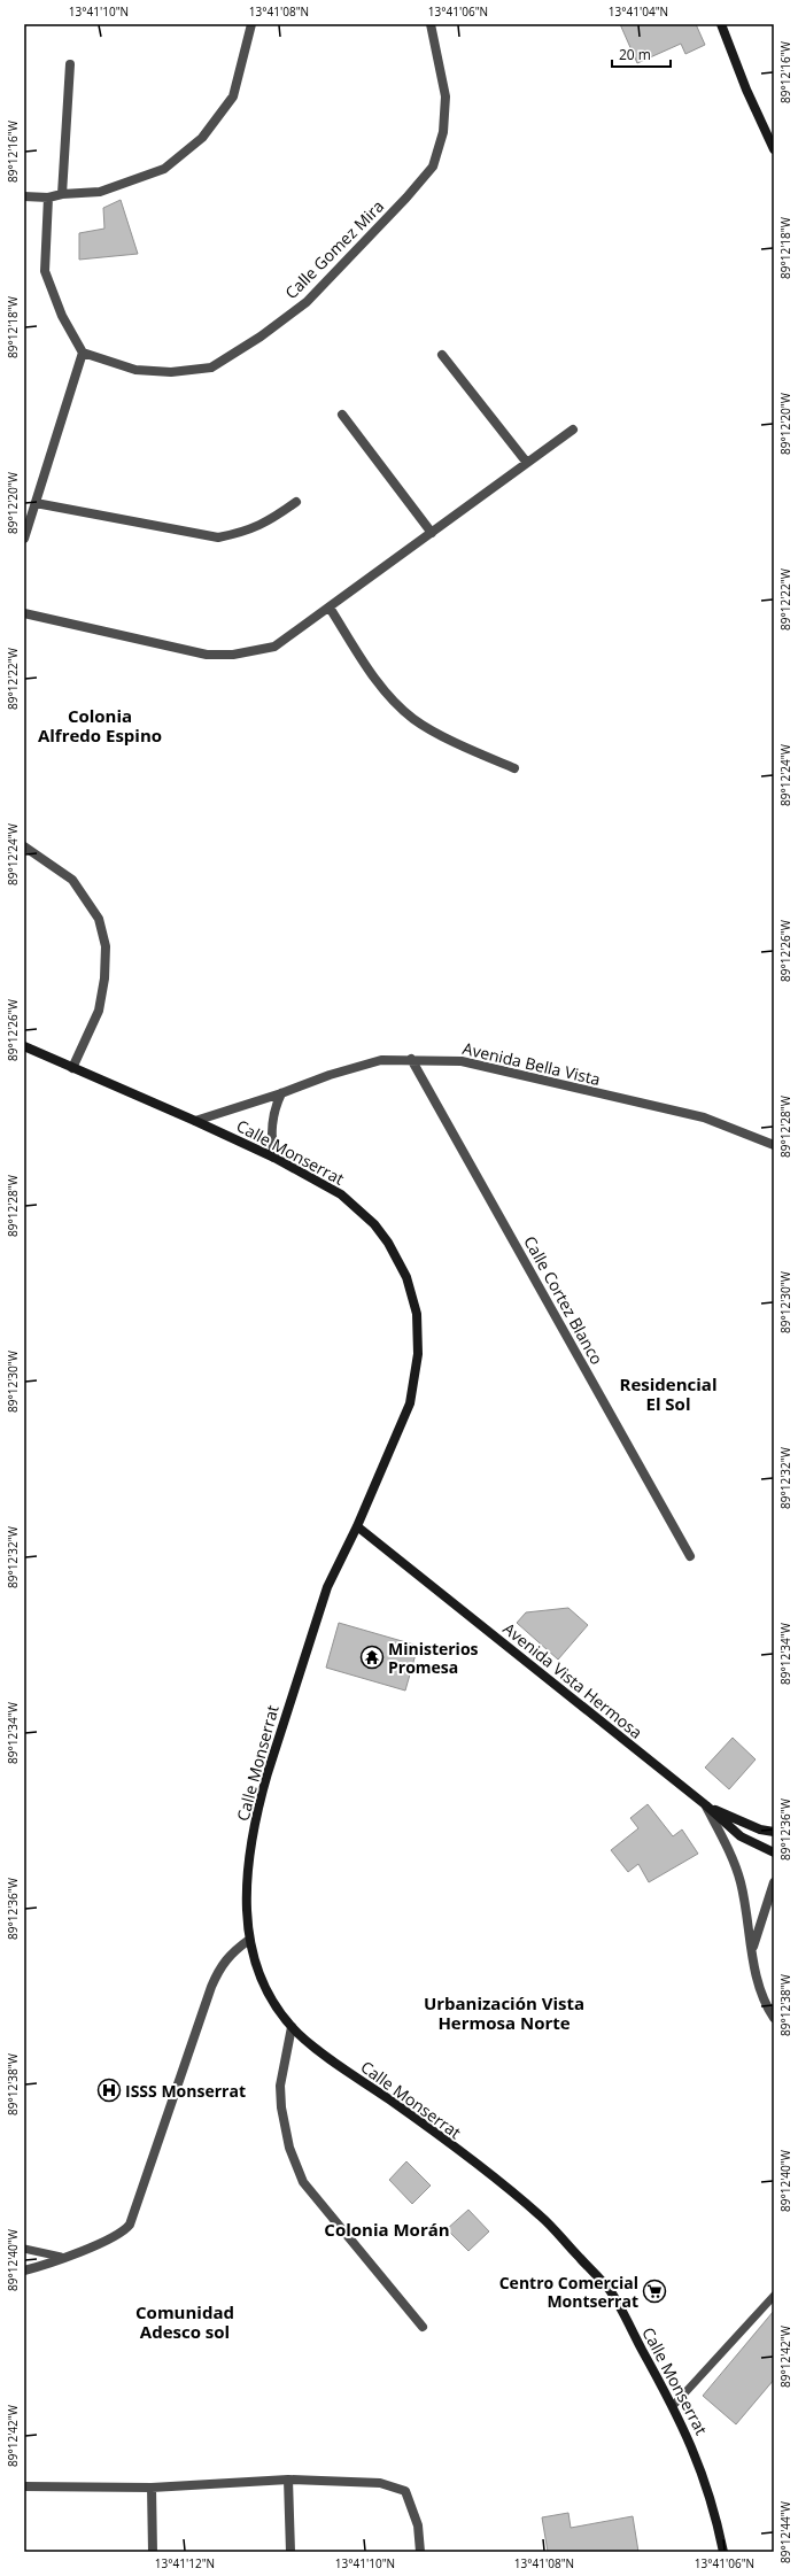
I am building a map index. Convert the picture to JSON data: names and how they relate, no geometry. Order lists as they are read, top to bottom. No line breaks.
{"streets":{"street":["Calle Gomez Mira","Avenida Bella Vista","Calle Monserrat","Calle Cortez Blanco","Avenida Vista Hermosa"]},"crossings":[["Avenida Bella Vista","Calle Monserrat"],["Avenida Bella Vista","Calle Cortez Blanco"],["Calle Monserrat","Avenida Vista Hermosa"]],"districts":["Colonia Alfredo Espino","Residencial El Sol","Urbanización Vista Hermosa Norte","Colonia Morán","Comunidad Adesco sol"],"places":{"temple":["Ministerios Promesa"],"hospital":["ISSS Monserrat"],"supermarket":["Centro Comercial Montserrat"]},"scale_bar":"20 m","coordinates":["13°41'10\"N","13°41'08\"N","13°41'06\"N","13°41'04\"N","89°12'16\"W","89°12'18\"W","89°12'20\"W","89°12'22\"W","89°12'24\"W","89°12'26\"W","89°12'28\"W","89°12'30\"W","89°12'32\"W","89°12'34\"W","89°12'36\"W","89°12'38\"W","89°12'40\"W","89°12'42\"W","89°12'44\"W","13°41'12\"N"]}
